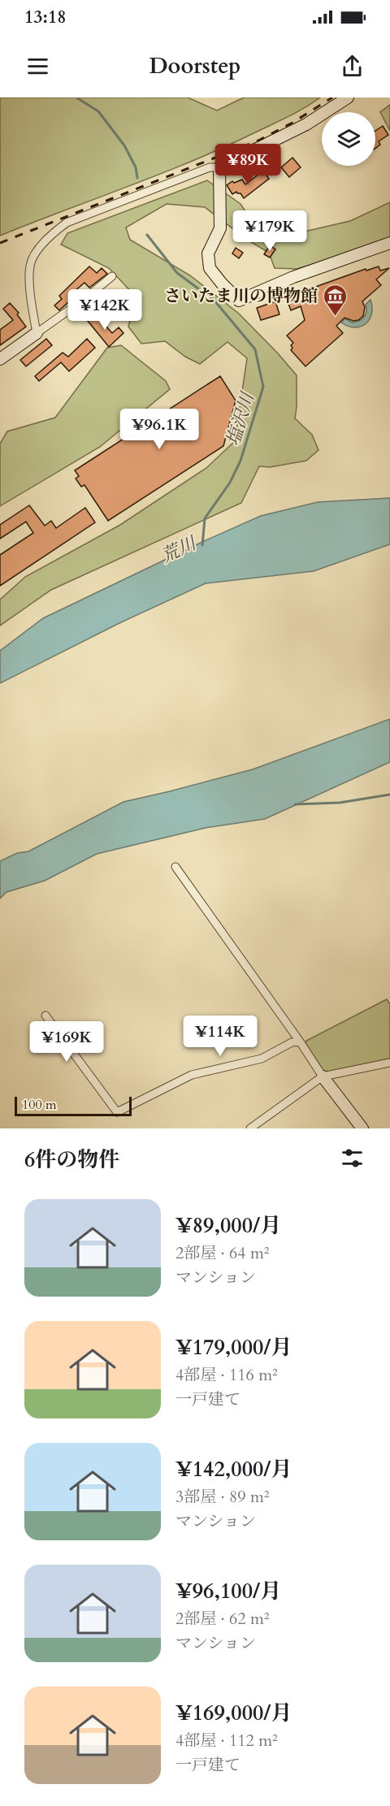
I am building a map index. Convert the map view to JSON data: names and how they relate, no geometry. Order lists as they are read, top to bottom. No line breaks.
{"water":["塩沢川","荒川"],"places":{"museum":["さいたま川の博物館"]},"scale_bar":"100 m","page":{"status":"13:18","header":"Doorstep","price":["¥89K","¥179K","¥142K","¥96.1K","¥114K","¥169K"],"scale":"100 m","heading":"6件の物件","list":[{"name":"¥89,000/月","note":"2部屋 · 64 m² · マンション"},{"name":"¥179,000/月","note":"4部屋 · 116 m² · 一戸建て"},{"name":"¥142,000/月","note":"3部屋 · 89 m² · マンション"},{"name":"¥96,100/月","note":"2部屋 · 62 m² · マンション"},{"name":"¥169,000/月","note":"4部屋 · 112 m² · 一戸建て"}]}}
